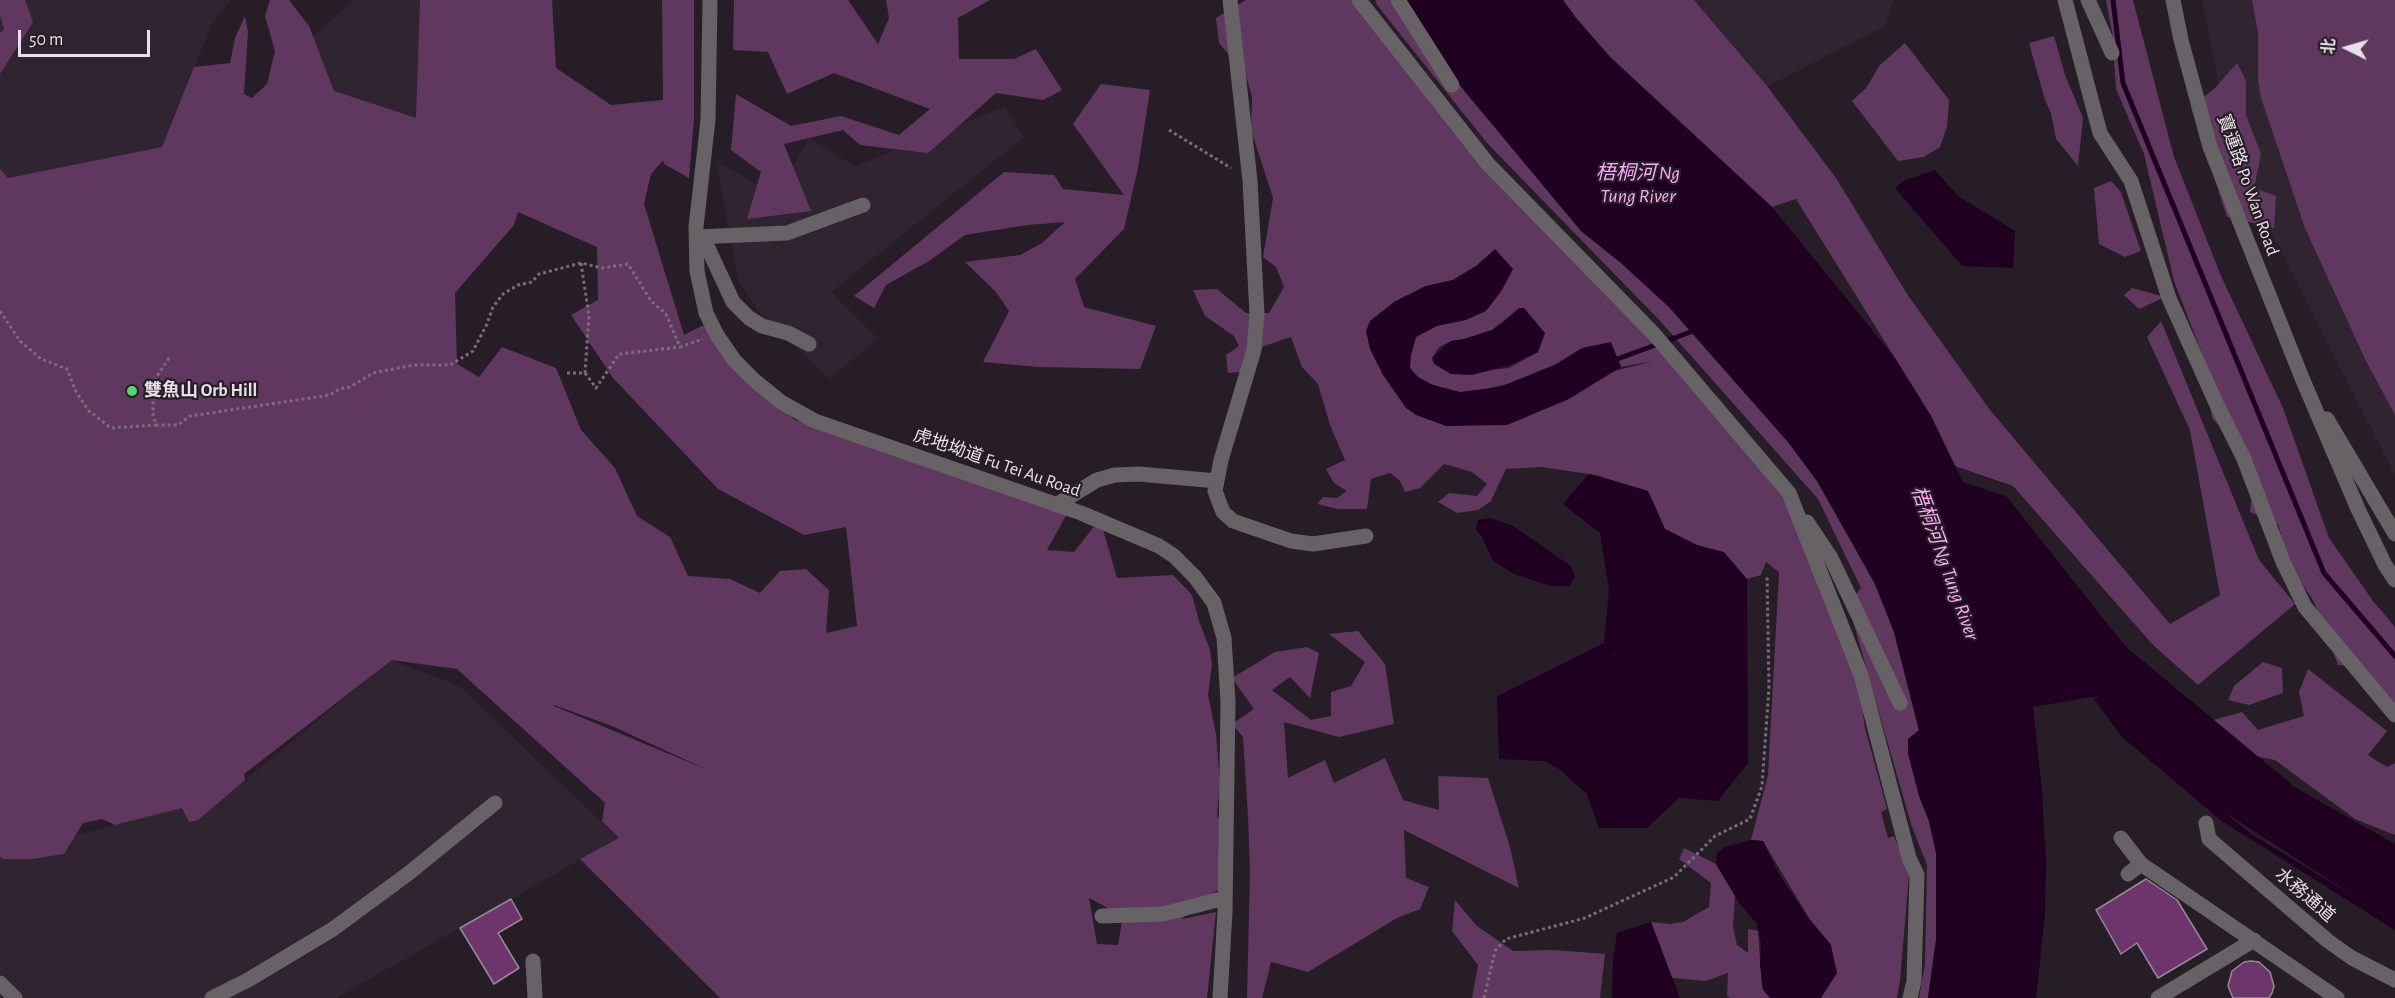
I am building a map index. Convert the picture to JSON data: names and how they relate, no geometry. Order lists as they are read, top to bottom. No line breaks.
{"streets":{"street":["寶運路 Po Wan Road","虎地坳道 Fu Tei Au Road","水務通道"]},"water":["梧桐河 Ng Tung River"],"places":["雙魚山 Orb Hill"],"scale_bar":"50 m","north":"left"}
